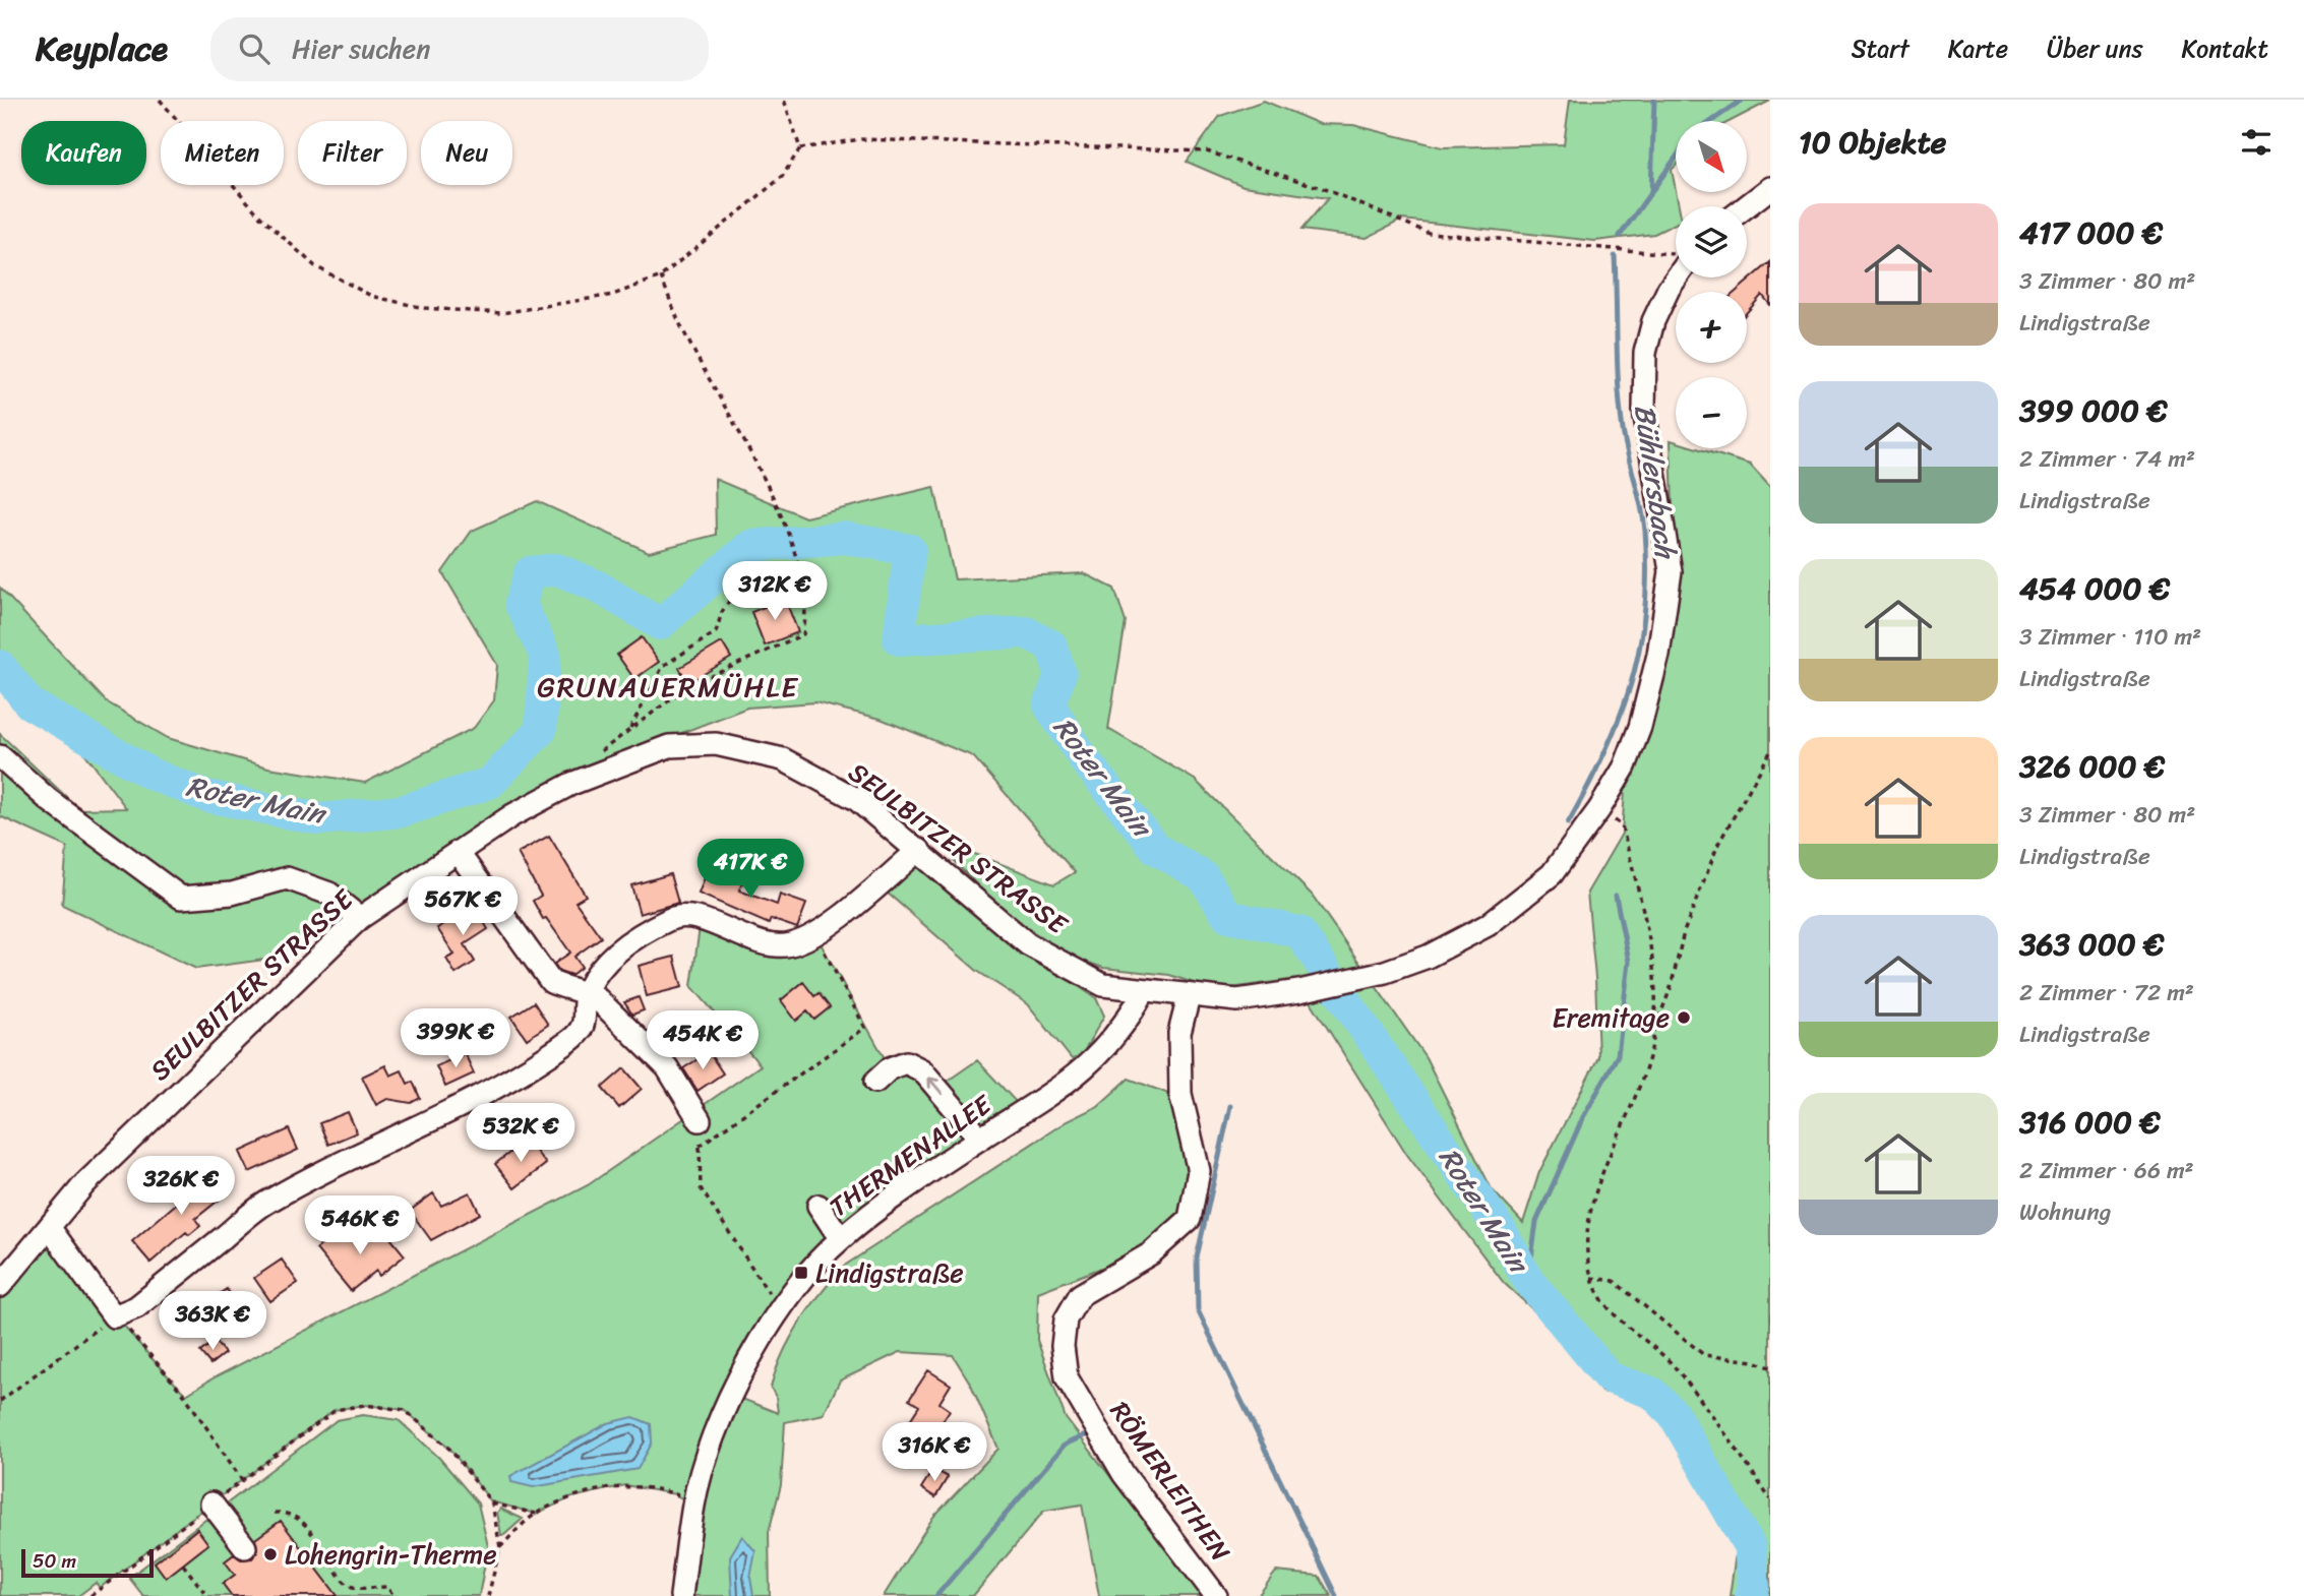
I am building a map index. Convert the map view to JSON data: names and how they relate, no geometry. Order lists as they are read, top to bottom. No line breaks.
{"streets":{"street":["SEULBITZER STRASSE","THERMENALLEE","RÖMERLEITHEN"]},"crossings":[["SEULBITZER STRASSE","THERMENALLEE"],["SEULBITZER STRASSE","RÖMERLEITHEN"]],"districts":["GRUNAUERMÜHLE"],"water":["Bühlersbach","Roter Main"],"places":{"other":["Eremitage","Lohengrin-Therme"],"transit":["Lindigstraße"]},"scale_bar":"50 m","north":"bottom right","page":{"header":"Keyplace","search":"Hier suchen","nav":["Start","Karte","Über uns","Kontakt"],"heading":"10 Objekte","map_buttons":["+","−"],"chip":["Kaufen","Mieten","Filter","Neu"],"list":[{"name":"417 000 €","note":"3 Zimmer · 80 m² · Lindigstraße"},{"name":"399 000 €","note":"2 Zimmer · 74 m² · Lindigstraße"},{"name":"454 000 €","note":"3 Zimmer · 110 m² · Lindigstraße"},{"name":"326 000 €","note":"3 Zimmer · 80 m² · Lindigstraße"},{"name":"363 000 €","note":"2 Zimmer · 72 m² · Lindigstraße"},{"name":"316 000 €","note":"2 Zimmer · 66 m² · Wohnung"}],"price":["312K €","417K €","567K €","399K €","454K €","532K €","326K €","546K €","363K €","316K €"],"scale":"50 m"}}
